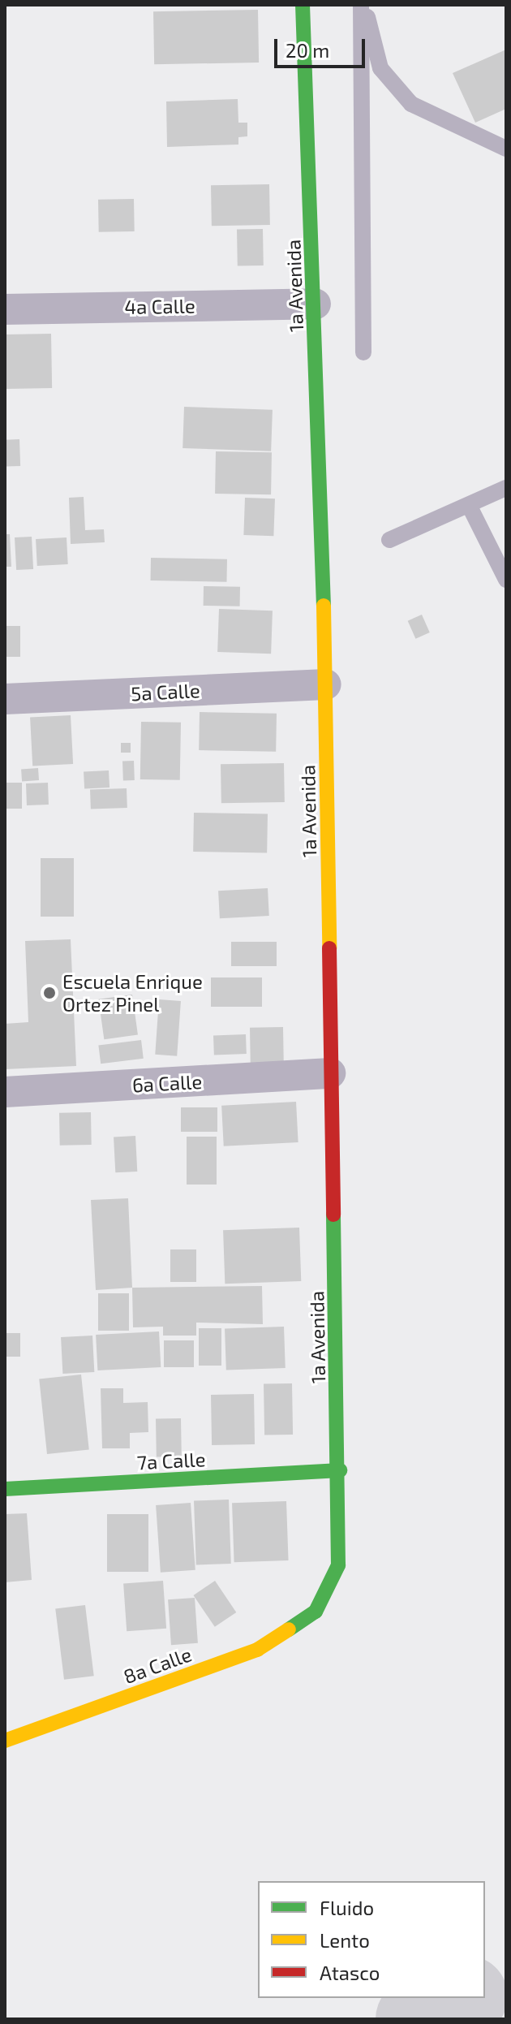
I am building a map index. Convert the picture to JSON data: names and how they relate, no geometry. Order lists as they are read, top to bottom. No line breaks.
{"streets":{"street":["1a Avenida","4a Calle","5a Calle","6a Calle","7a Calle","8a Calle"]},"crossings":[["1a Avenida","4a Calle"],["1a Avenida","5a Calle"],["1a Avenida","6a Calle"],["1a Avenida","7a Calle"],["1a Avenida","8a Calle"]],"places":["Escuela Enrique Ortez Pinel"],"legend":["Fluido","Lento","Atasco"],"scale_bar":"20 m"}
